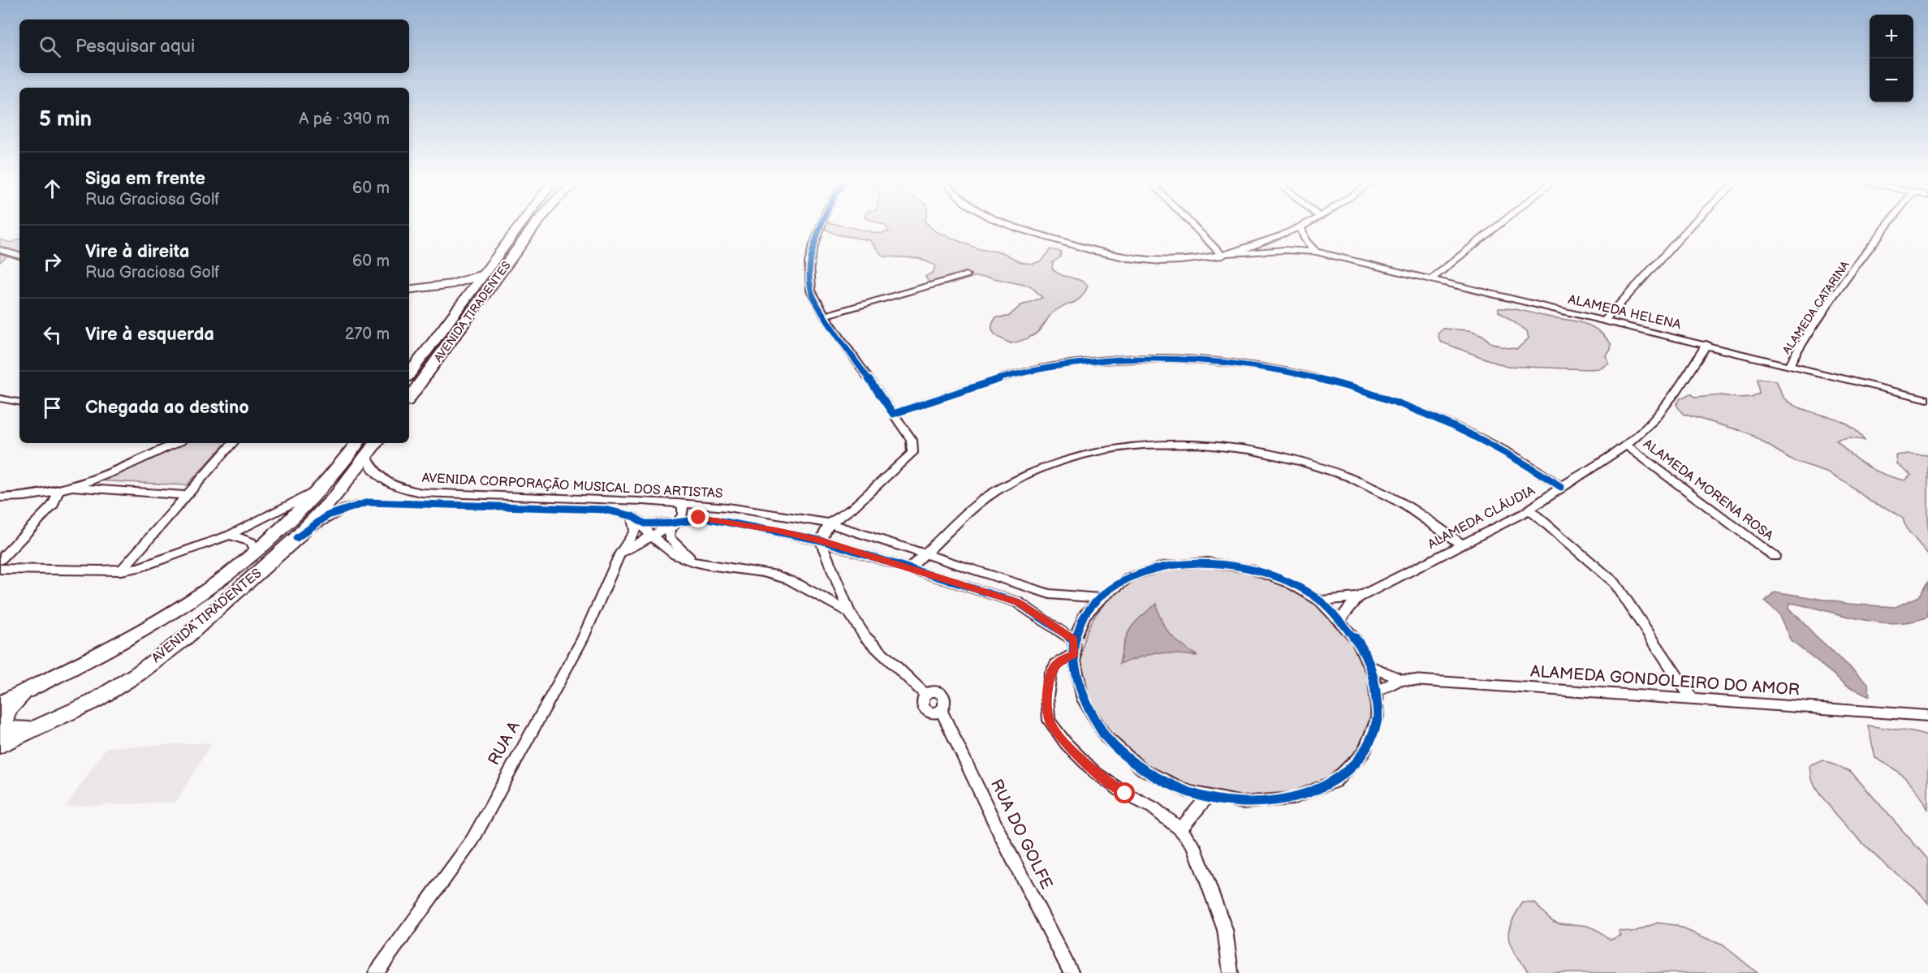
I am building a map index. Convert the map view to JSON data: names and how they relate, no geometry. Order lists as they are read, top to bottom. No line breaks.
{"streets":{"main road":["AVENIDA TIRADENTES"],"street":["ALAMEDA CATARINA","ALAMEDA HELENA","AVENIDA CORPORAÇÃO MUSICAL DOS ARTISTAS","ALAMEDA MORENA ROSA","ALAMEDA CLÁUDIA","ALAMEDA GONDOLEIRO DO AMOR","RUA A","RUA DO GOLFE"]},"crossings":[["ALAMEDA CATARINA","ALAMEDA HELENA"],["AVENIDA TIRADENTES","AVENIDA CORPORAÇÃO MUSICAL DOS ARTISTAS"],["ALAMEDA HELENA","ALAMEDA CLÁUDIA"],["AVENIDA CORPORAÇÃO MUSICAL DOS ARTISTAS","RUA A"],["AVENIDA CORPORAÇÃO MUSICAL DOS ARTISTAS","RUA DO GOLFE"],["ALAMEDA MORENA ROSA","ALAMEDA CLÁUDIA"]],"page":{"map_buttons":["+","−"],"search":"Pesquisar aqui","heading":["5 min","A pé · 390 m"],"list":[["Siga em frente","Rua Graciosa Golf","60 m"],["Vire à direita","Rua Graciosa Golf","60 m"],["Vire à esquerda","270 m"],"Chegada ao destino"]}}
